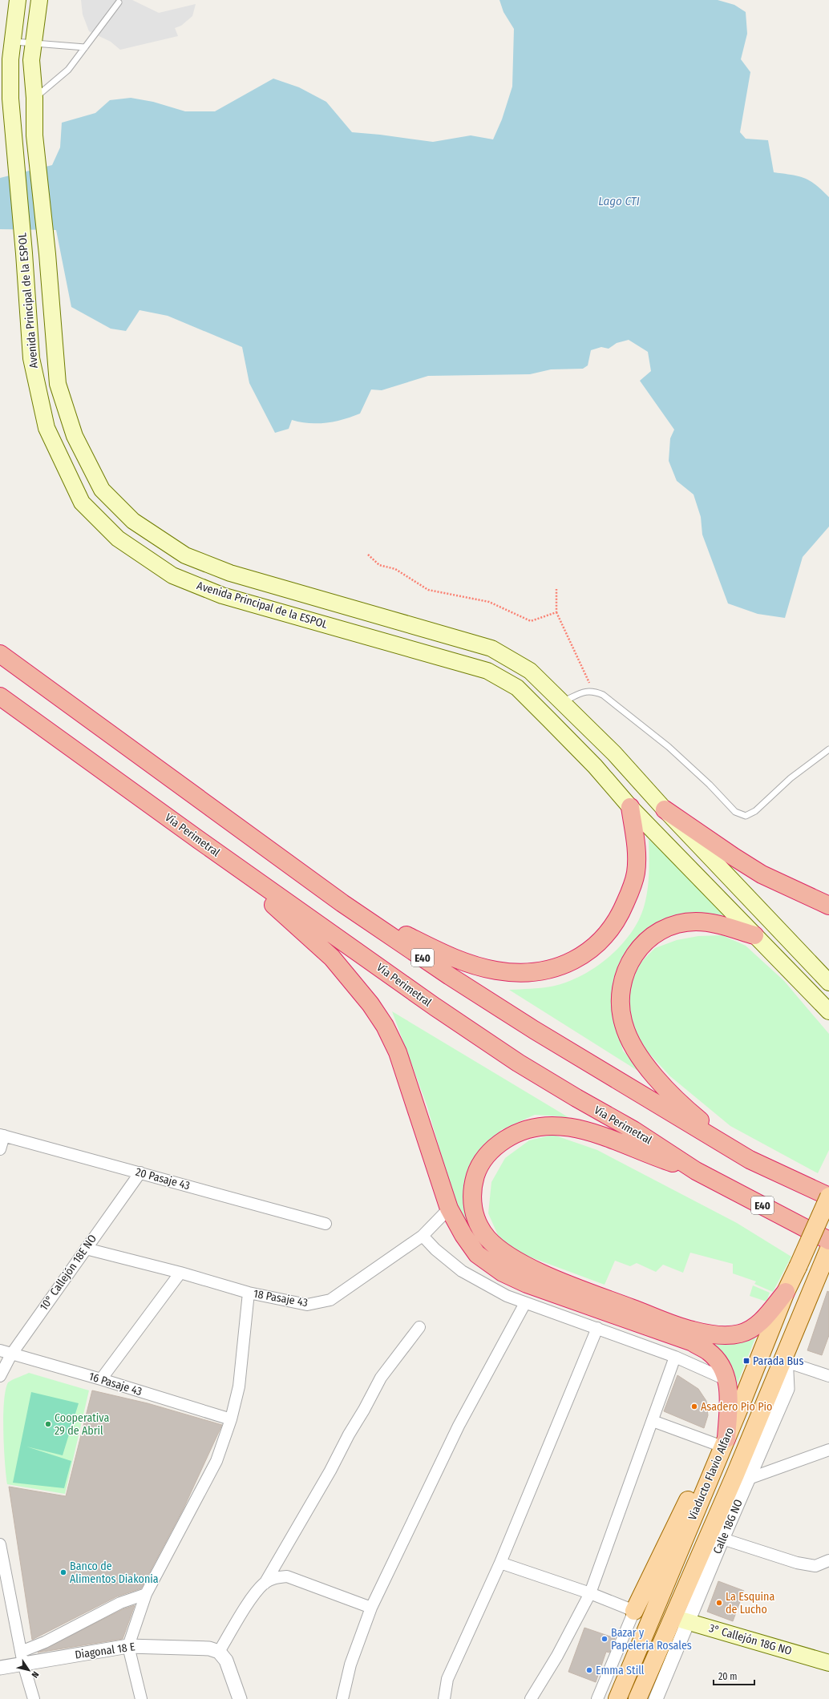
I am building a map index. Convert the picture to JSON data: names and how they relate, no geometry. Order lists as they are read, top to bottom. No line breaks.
{"streets":{"highway":["Vía Perimetral","E40"],"main road":["Avenida Principal de la ESPOL","Viaducto Flavio Alfaro","3° Callejón 18G NO"],"street":["20 Pasaje 43","10° Callejón 18E NO","18 Pasaje 43","16 Pasaje 43","Calle 18G NO","Diagonal 18 E"]},"crossings":[["E40","Viaducto Flavio Alfaro"],["20 Pasaje 43","10° Callejón 18E NO"],["10° Callejón 18E NO","18 Pasaje 43"],["10° Callejón 18E NO","16 Pasaje 43"],["Viaducto Flavio Alfaro","Calle 18G NO"],["Viaducto Flavio Alfaro","3° Callejón 18G NO"],["Calle 18G NO","3° Callejón 18G NO"]],"water":["Lago CTI"],"places":{"transit":["Parada Bus"],"other":["Asadero Pio Pio","Cooperativa 29 de Abril","Banco de Alimentos Diakonia","La Esquina de Lucho","Bazar y Papeleria Rosales","Emma Still"]},"scale_bar":"20 m","north":"bottom right"}
